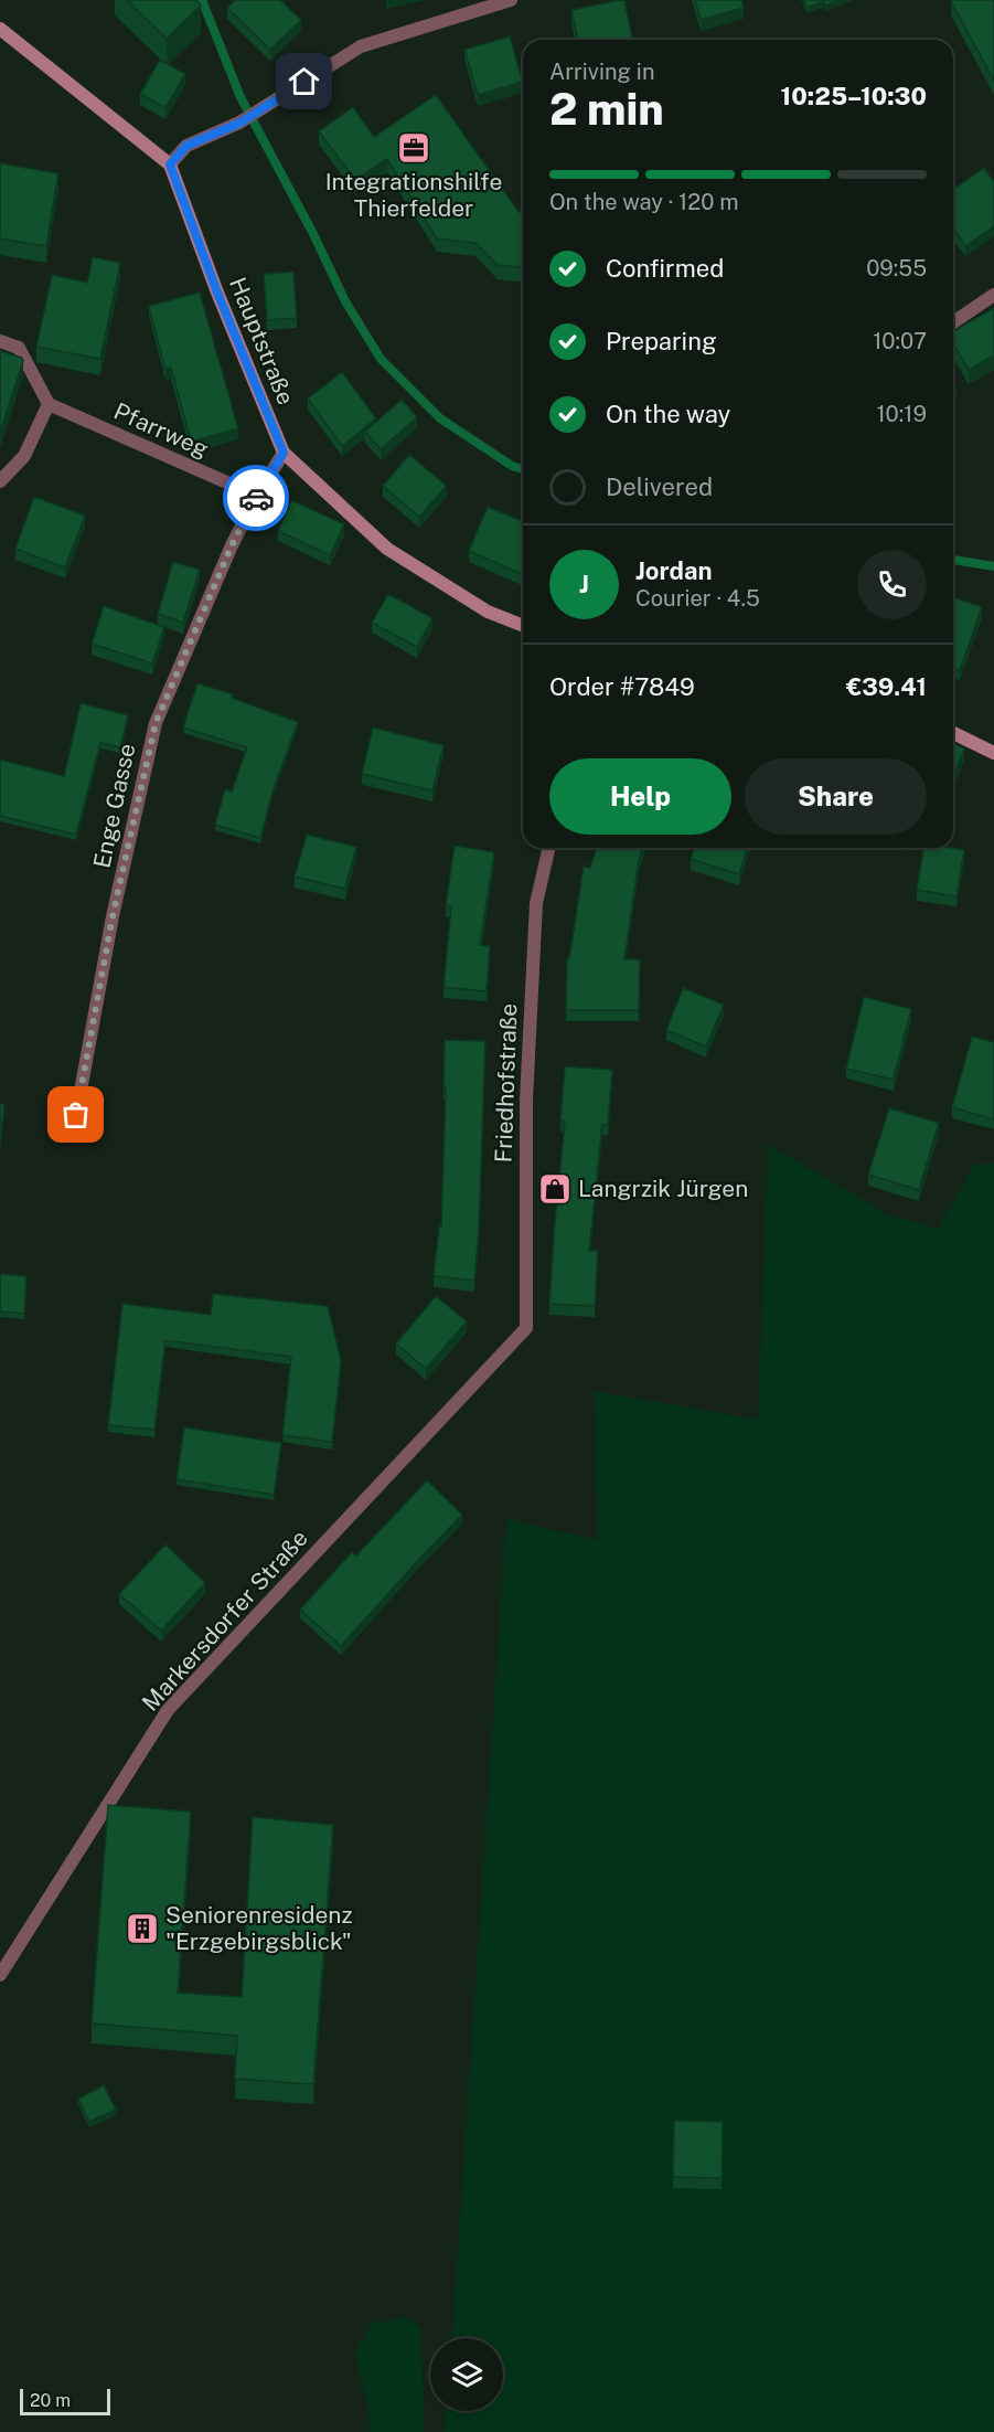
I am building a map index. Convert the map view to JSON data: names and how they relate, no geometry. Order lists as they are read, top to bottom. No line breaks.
{"streets":{"main road":["Hauptstraße"],"street":["Pfarrweg","Enge Gasse","Friedhofstraße","Markersdorfer Straße"]},"crossings":[["Hauptstraße","Enge Gasse"],["Pfarrweg","Enge Gasse"],["Friedhofstraße","Markersdorfer Straße"]],"places":{"office":["Integrationshilfe Thierfelder"],"shop":["Langrzik Jürgen"],"building":["Seniorenresidenz \"Erzgebirgsblick\""]},"scale_bar":"20 m","page":{"heading":["2 min","Arriving in","10:25–10:30"],"panel":["Jordan","Courier · 4.5","Order #7849","€39.41"],"bar":"On the way · 120 m","list":[["Confirmed","09:55"],["Preparing","10:07"],["On the way","10:19"],"Delivered"],"round":"J","buttons":["Help","Share"],"scale":"20 m"}}
